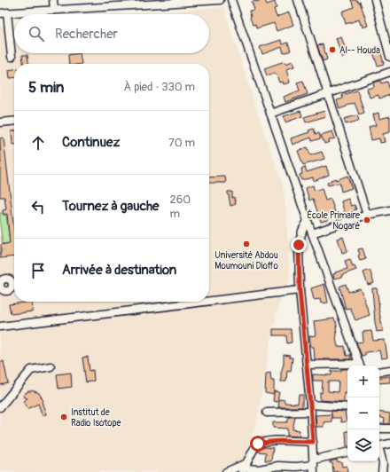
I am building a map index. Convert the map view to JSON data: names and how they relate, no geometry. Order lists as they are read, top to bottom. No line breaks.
{"places":["Al-- Houda","École Primaire Nogaré","Université Abdou Moumouni Dioffo","Institut de Radio Isotope"],"page":{"search":"Rechercher","heading":["5 min","À pied · 330 m"],"list":[["Continuez","70 m"],["Tournez à gauche","260 m"],"Arrivée à destination"],"map_buttons":["+","−"]}}
